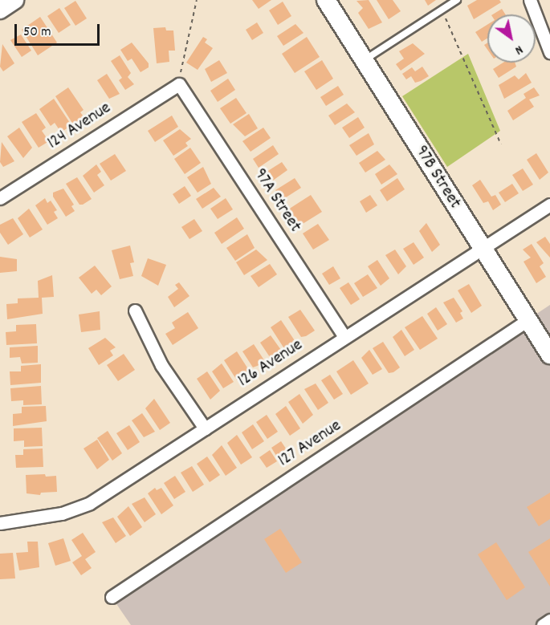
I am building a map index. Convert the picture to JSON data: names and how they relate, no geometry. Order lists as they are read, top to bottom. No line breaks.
{"streets":{"street":["124 Avenue","97B Street","97A Street","126 Avenue","127 Avenue"]},"crossings":[["124 Avenue","97A Street"],["97B Street","126 Avenue"],["97B Street","127 Avenue"],["97A Street","126 Avenue"]],"scale_bar":"50 m","north":"bottom right"}
